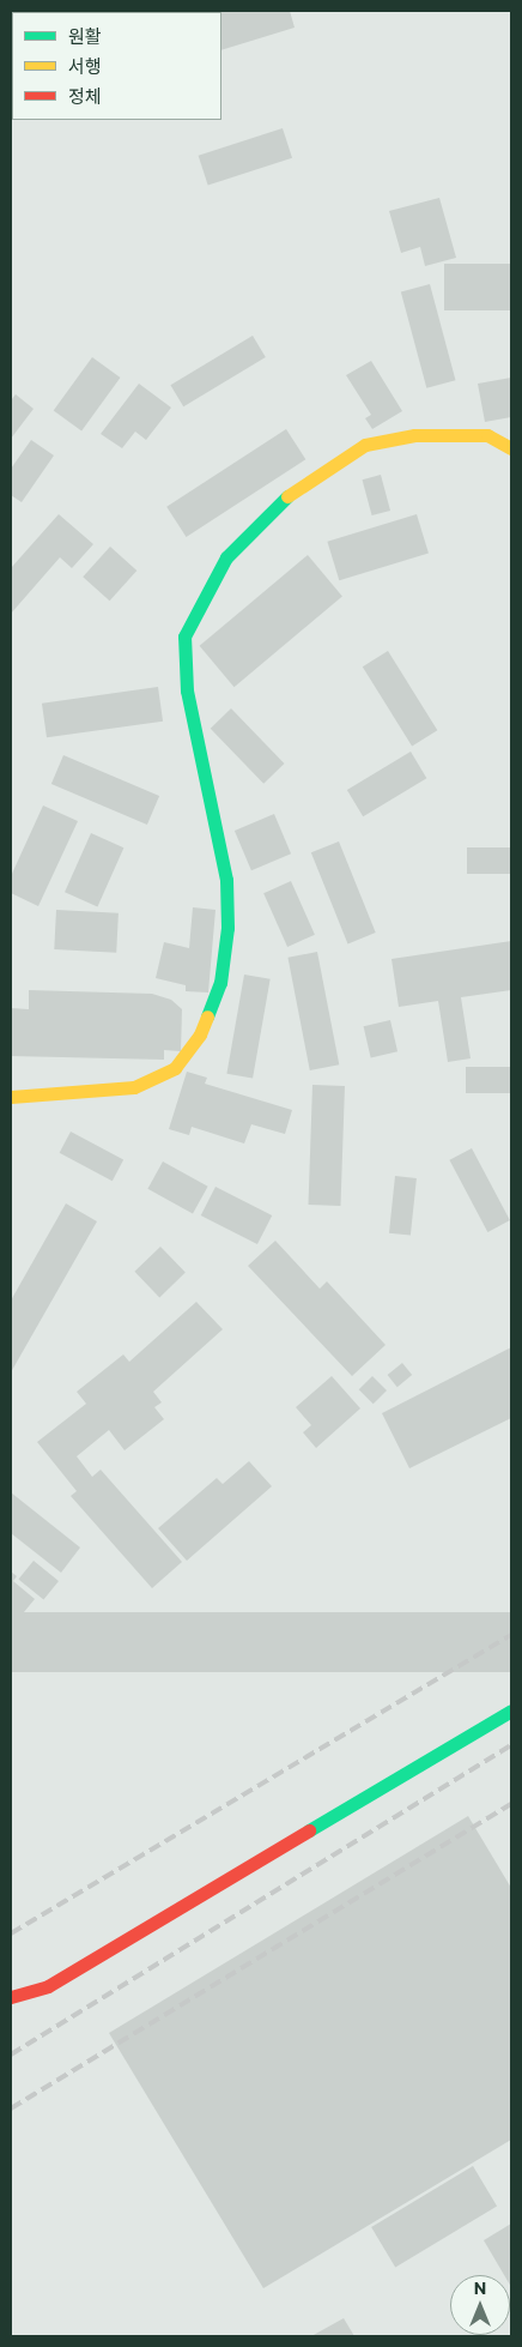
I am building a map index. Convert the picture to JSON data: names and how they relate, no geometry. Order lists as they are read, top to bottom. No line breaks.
{"legend":["원활","서행","정체"],"north":"top"}
